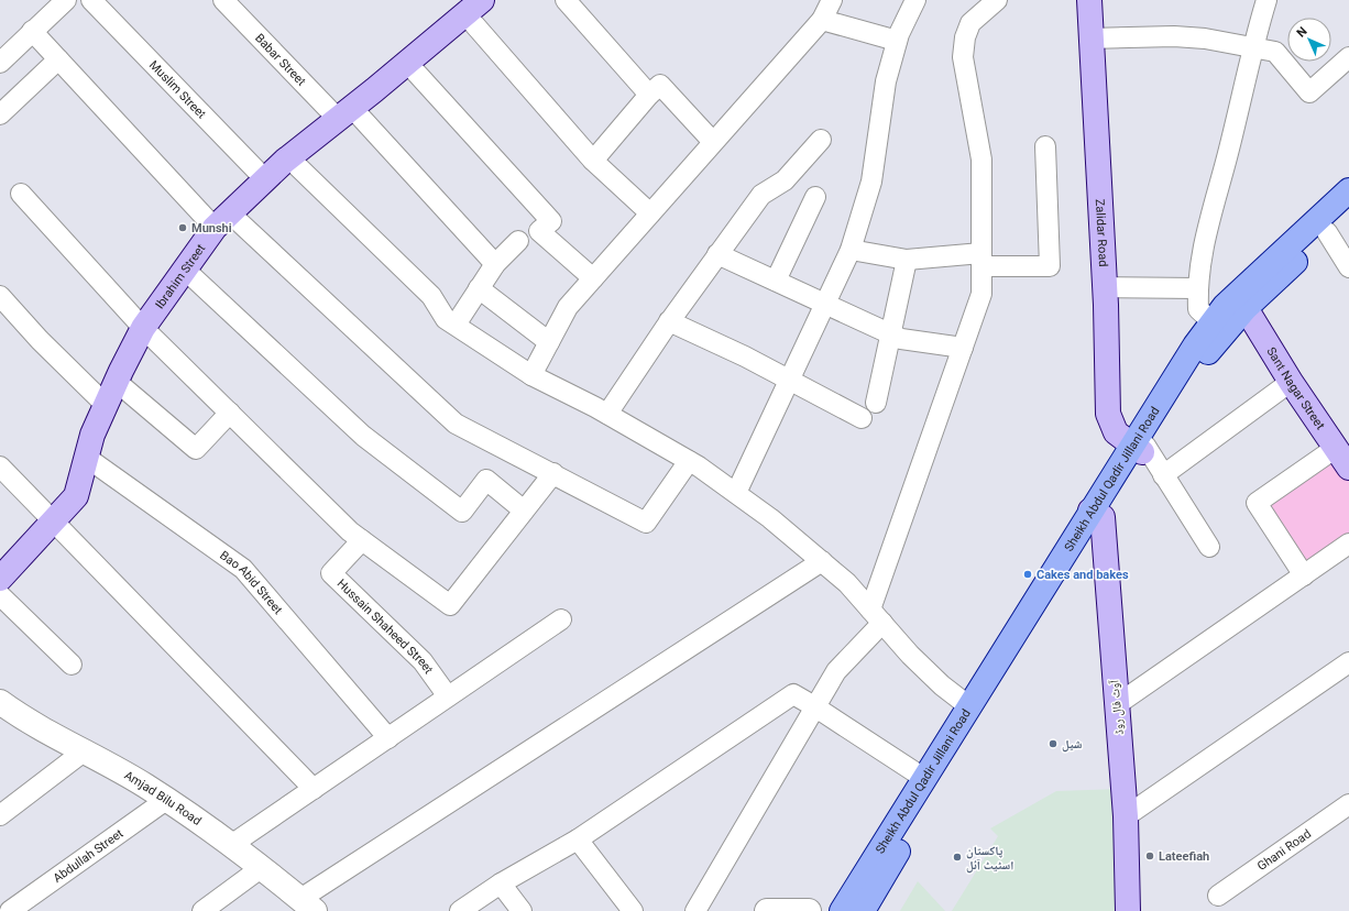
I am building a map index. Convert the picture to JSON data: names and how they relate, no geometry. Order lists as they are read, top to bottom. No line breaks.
{"streets":{"main road":["Zalidar Road","Ibrahim Street","Sant Nagar Street","Sheikh Abdul Qadir Jillani Road","آوٹ فال روڈ"],"street":["Babar Street","Muslim Street","Bao Abid Street","Hussain Shaheed Street","Amjad Bilu Road","Ghani Road","Abdullah Street"]},"crossings":[["Babar Street","Ibrahim Street"],["Muslim Street","Ibrahim Street"],["Zalidar Road","Sheikh Abdul Qadir Jillani Road"],["Ibrahim Street","Bao Abid Street"],["Sant Nagar Street","Sheikh Abdul Qadir Jillani Road"],["Sheikh Abdul Qadir Jillani Road","آوٹ فال روڈ"],["Amjad Bilu Road","Abdullah Street"]],"places":["Munshi","Cakes and bakes","شیل","Lateefiah","پاکستان اسٹیٹ آئل"],"north":"top left"}
